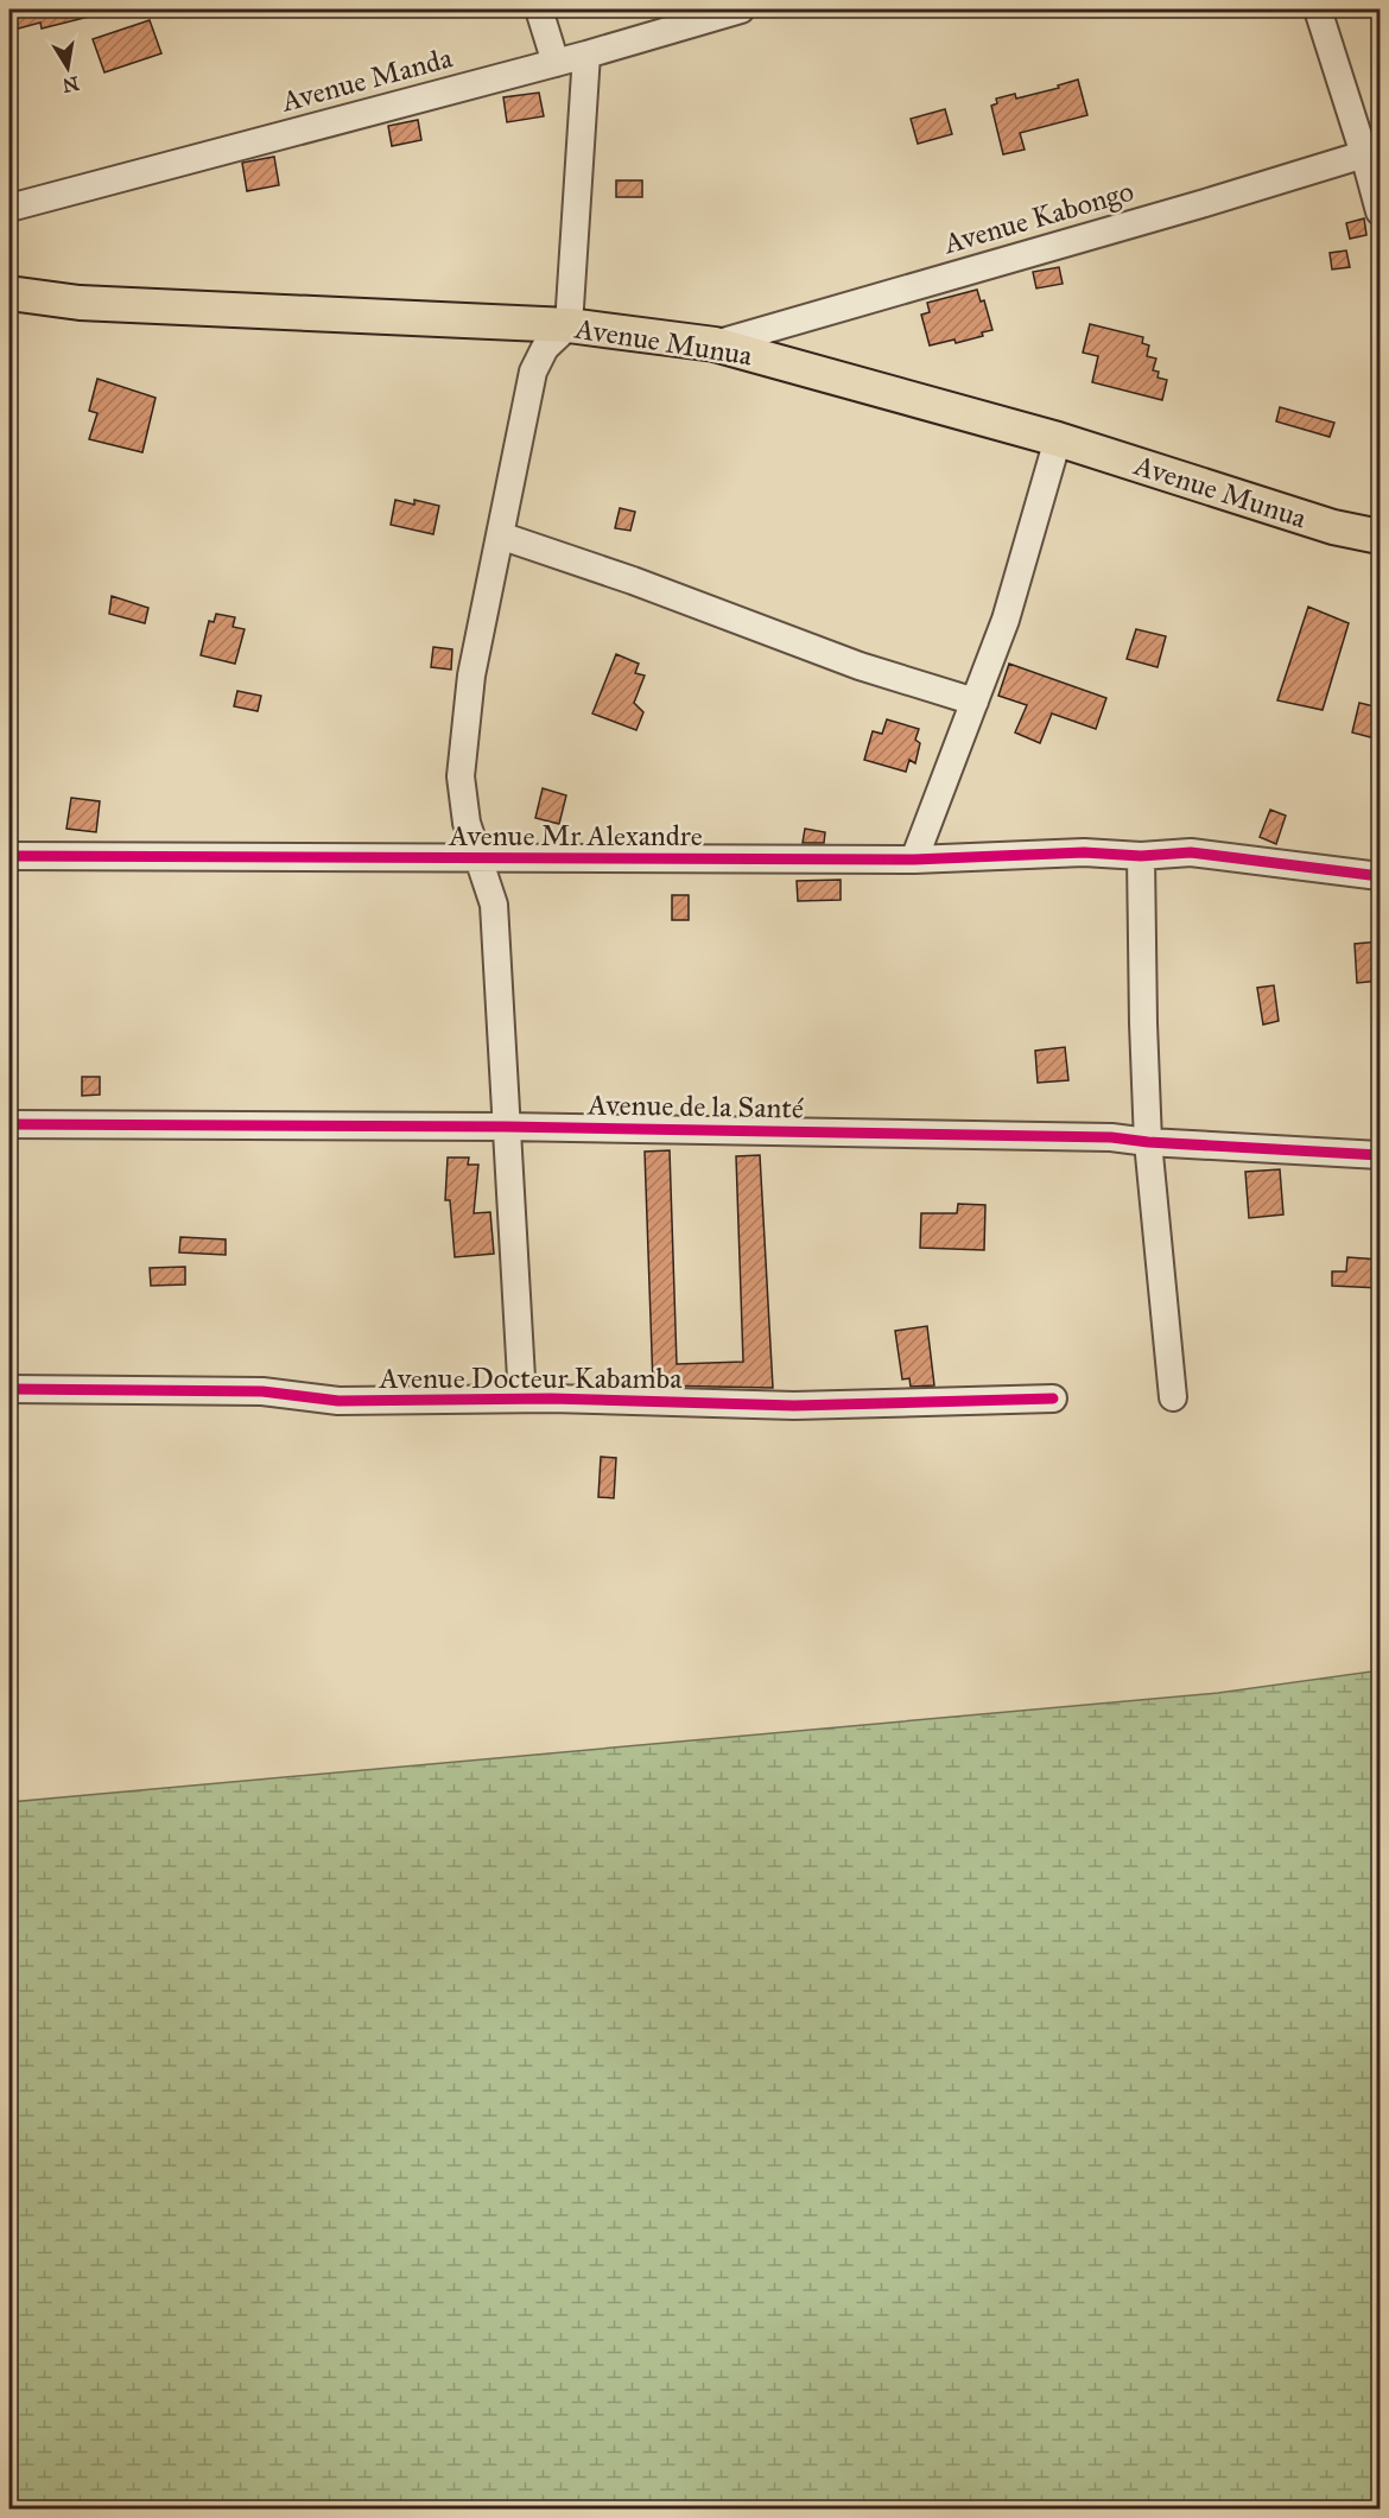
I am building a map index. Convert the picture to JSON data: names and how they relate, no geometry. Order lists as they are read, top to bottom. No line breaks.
{"streets":{"main road":["Avenue Munua"],"street":["Avenue Manda","Avenue Kabongo","Avenue Mr Alexandre","Avenue de la Santé","Avenue Docteur Kabamba"]},"crossings":[["Avenue Kabongo","Avenue Munua"]],"north":"bottom"}
